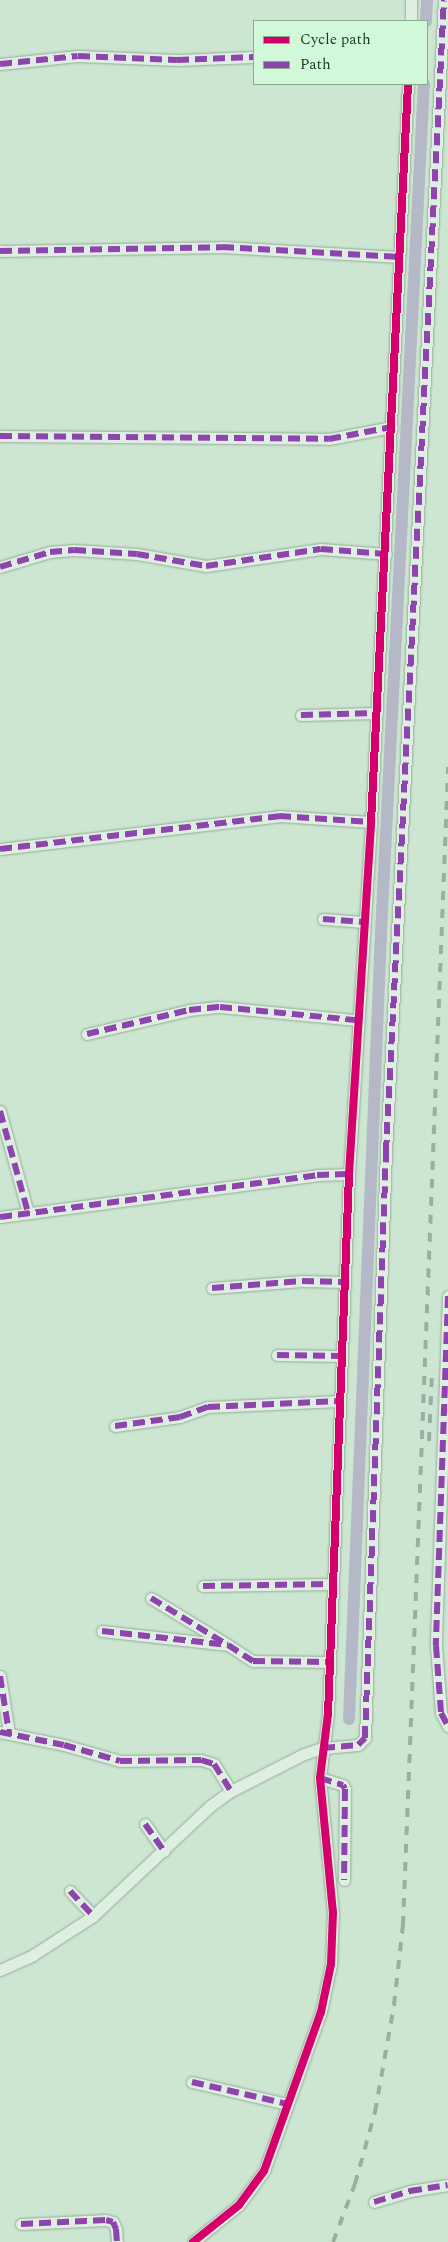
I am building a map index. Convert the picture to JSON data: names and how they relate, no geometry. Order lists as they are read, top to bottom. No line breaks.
{"legend":["Cycle path","Path"]}
